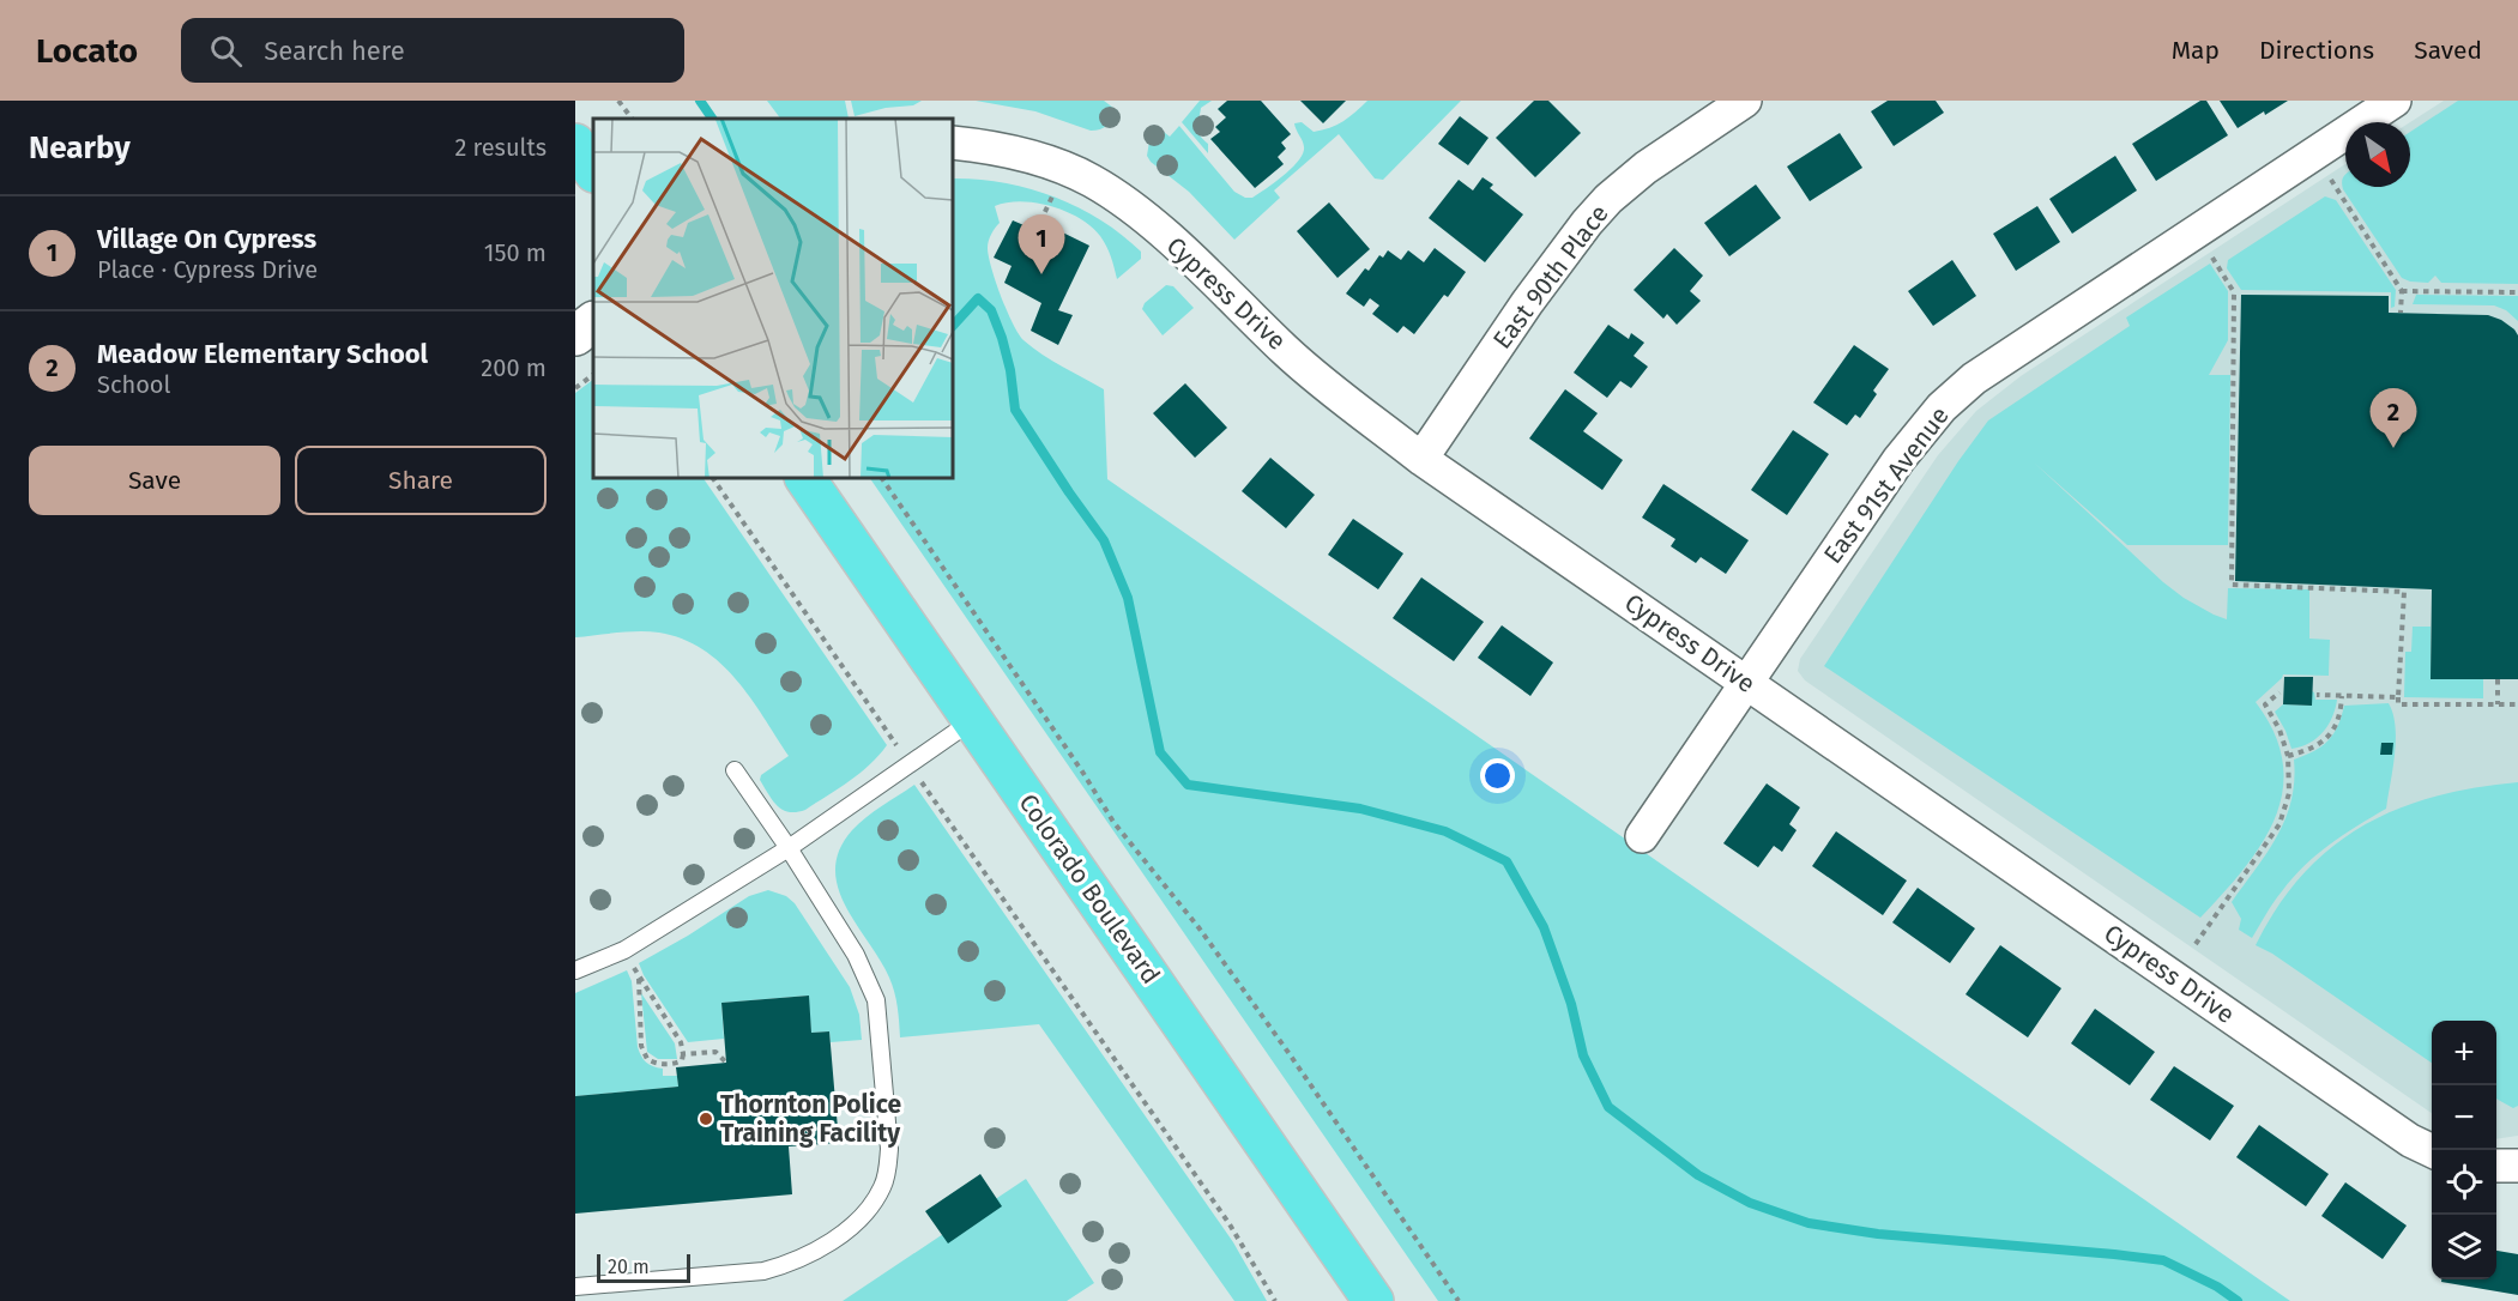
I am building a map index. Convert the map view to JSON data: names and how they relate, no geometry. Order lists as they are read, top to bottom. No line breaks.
{"streets":{"main road":["Colorado Boulevard"],"street":["East 90th Place","Cypress Drive","East 91st Avenue"]},"crossings":[["East 90th Place","Cypress Drive"],["Cypress Drive","East 91st Avenue"]],"places":["Thornton Police Training Facility"],"scale_bar":"20 m","north":"bottom right","page":{"header":"Locato","search":"Search here","nav":["Map","Directions","Saved"],"heading":["Nearby","2 results"],"list":[{"mark":"1","name":"Village On Cypress","note":"Place · Cypress Drive","value":"150 m"},{"mark":"2","name":"Meadow Elementary School","note":"School","value":"200 m"}],"pins":["1","2"],"buttons":["Save","Share"],"map_buttons":["+","−"],"scale":"20 m"}}
